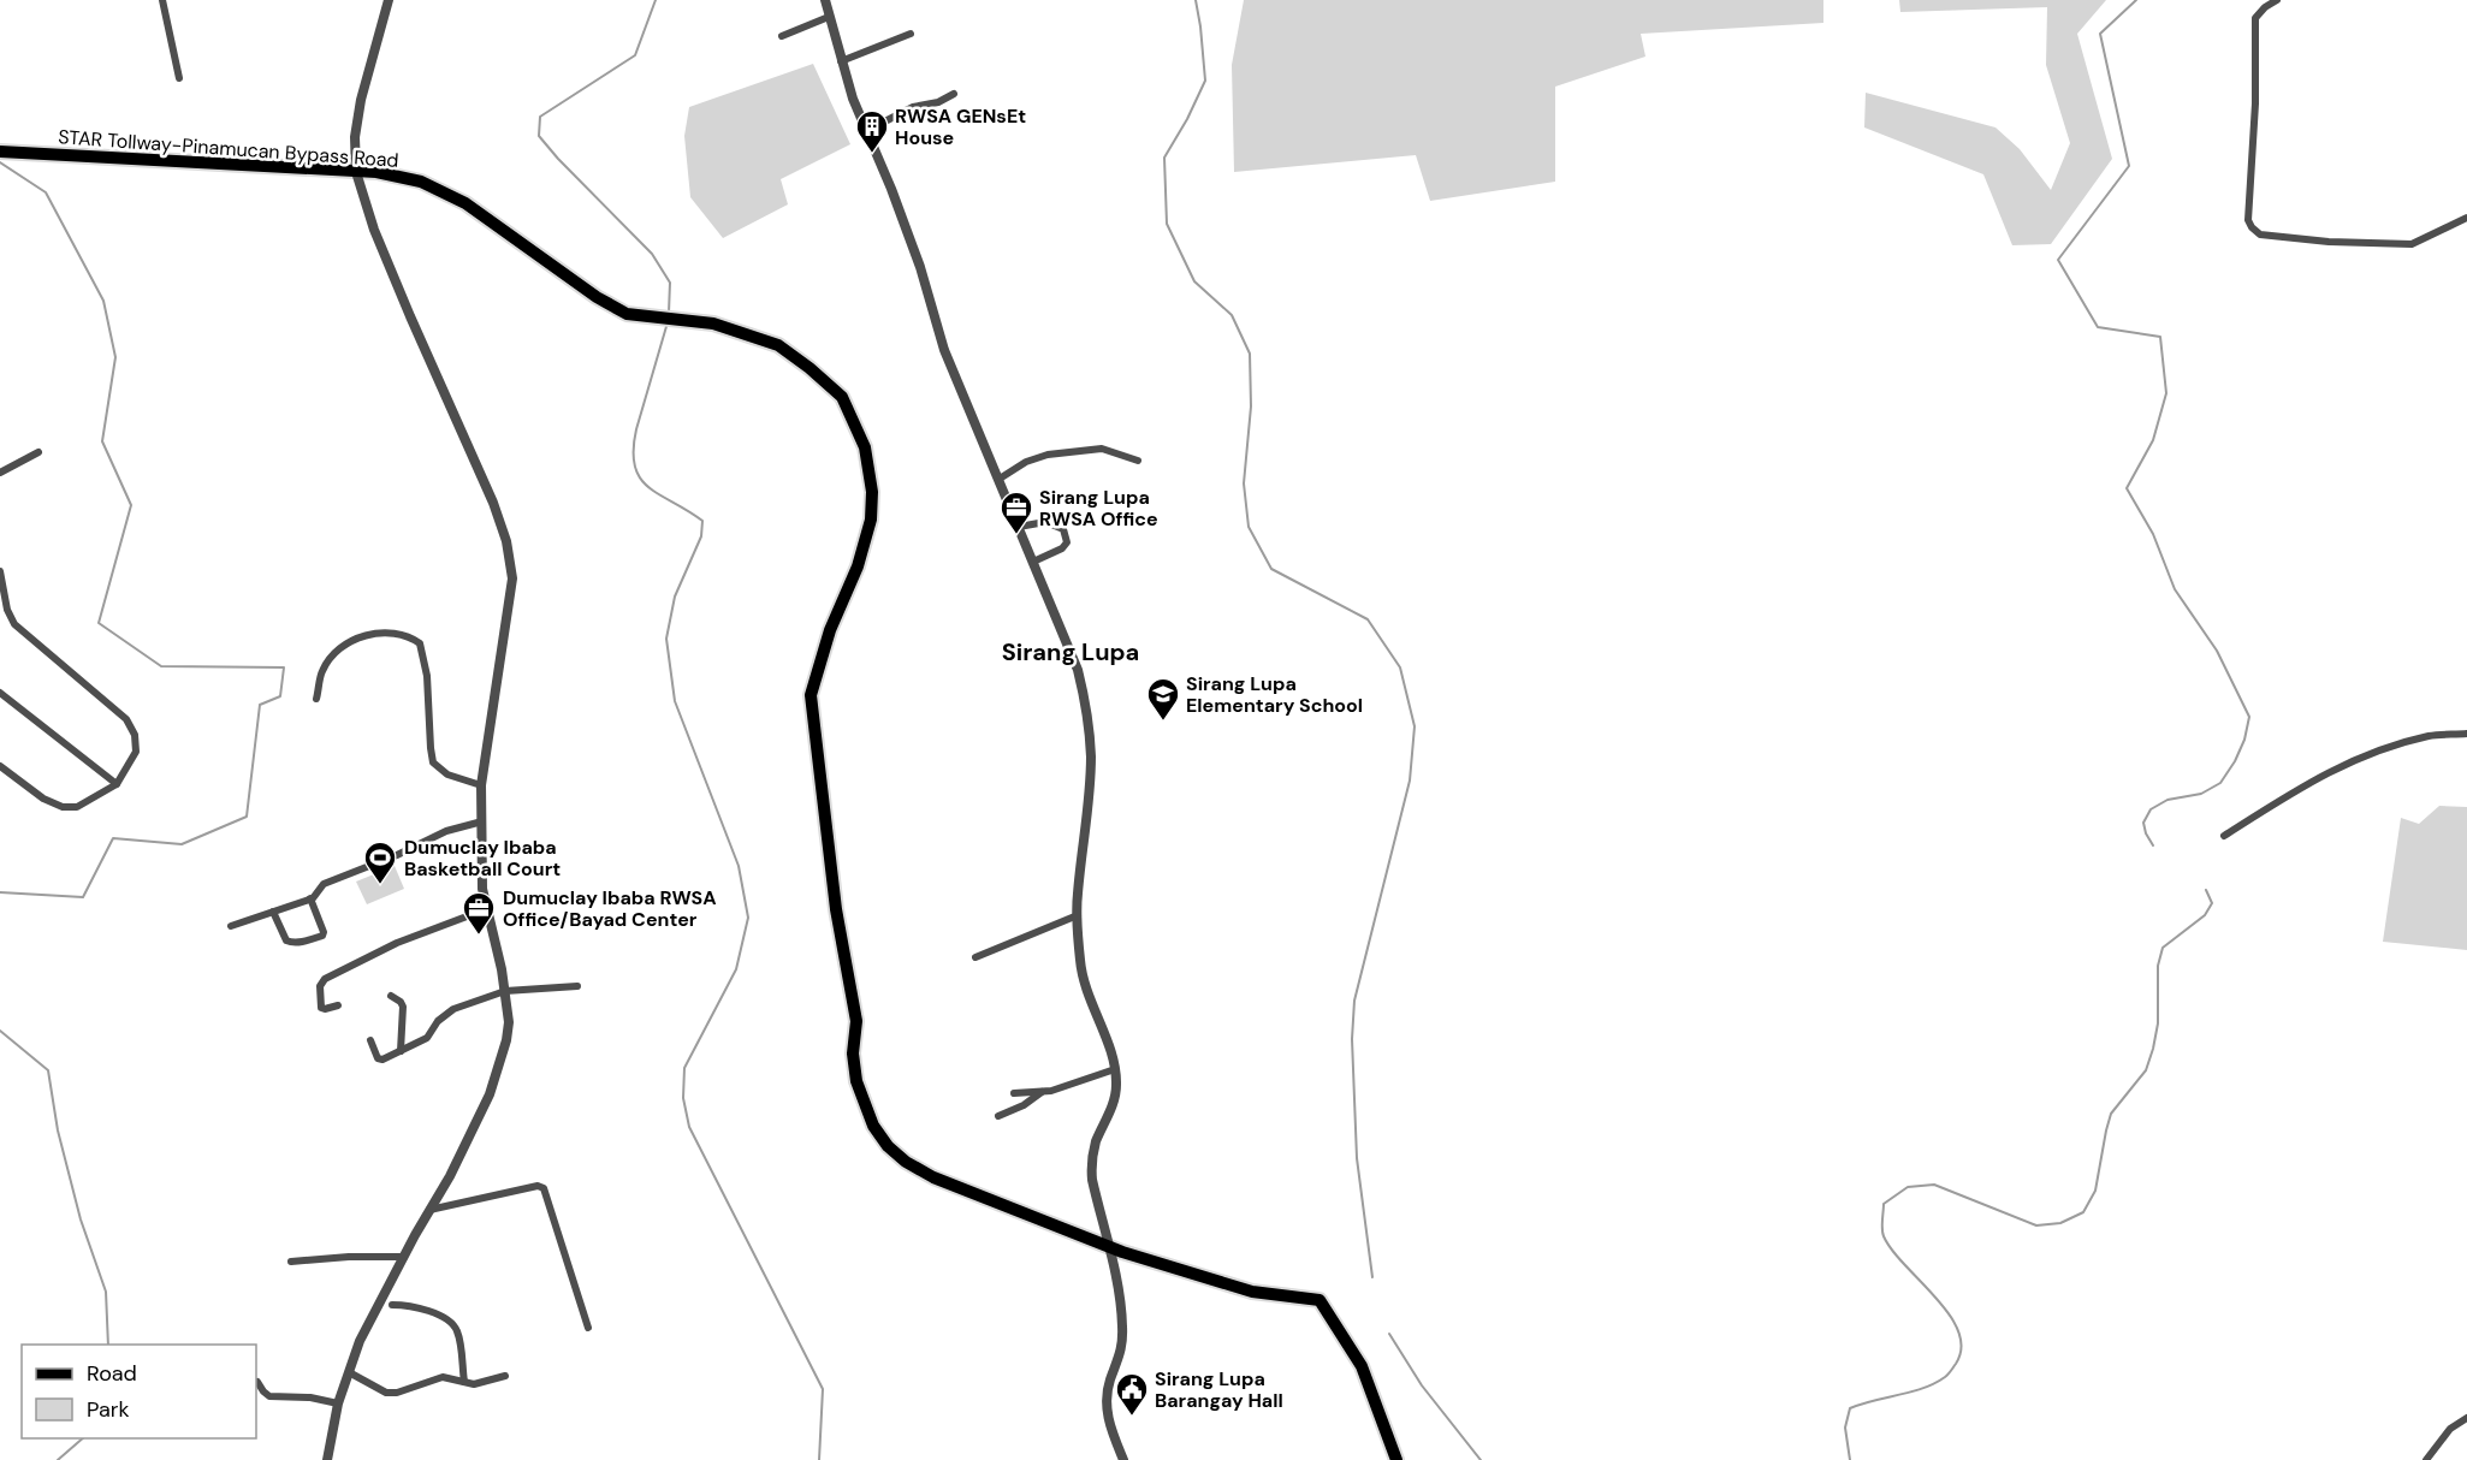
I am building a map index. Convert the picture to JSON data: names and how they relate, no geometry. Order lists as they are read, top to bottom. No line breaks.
{"streets":{"main road":["STAR Tollway-Pinamucan Bypass Road"]},"districts":["Sirang Lupa"],"places":{"building":["RWSA GENsEt House"],"office":["Sirang Lupa RWSA Office","Dumuclay Ibaba RWSA Office/Bayad Center"],"school or university":["Sirang Lupa Elementary School"],"sports":["Dumuclay Ibaba Basketball Court"],"public building":["Sirang Lupa Barangay Hall"]},"legend":["Road","Park"]}
